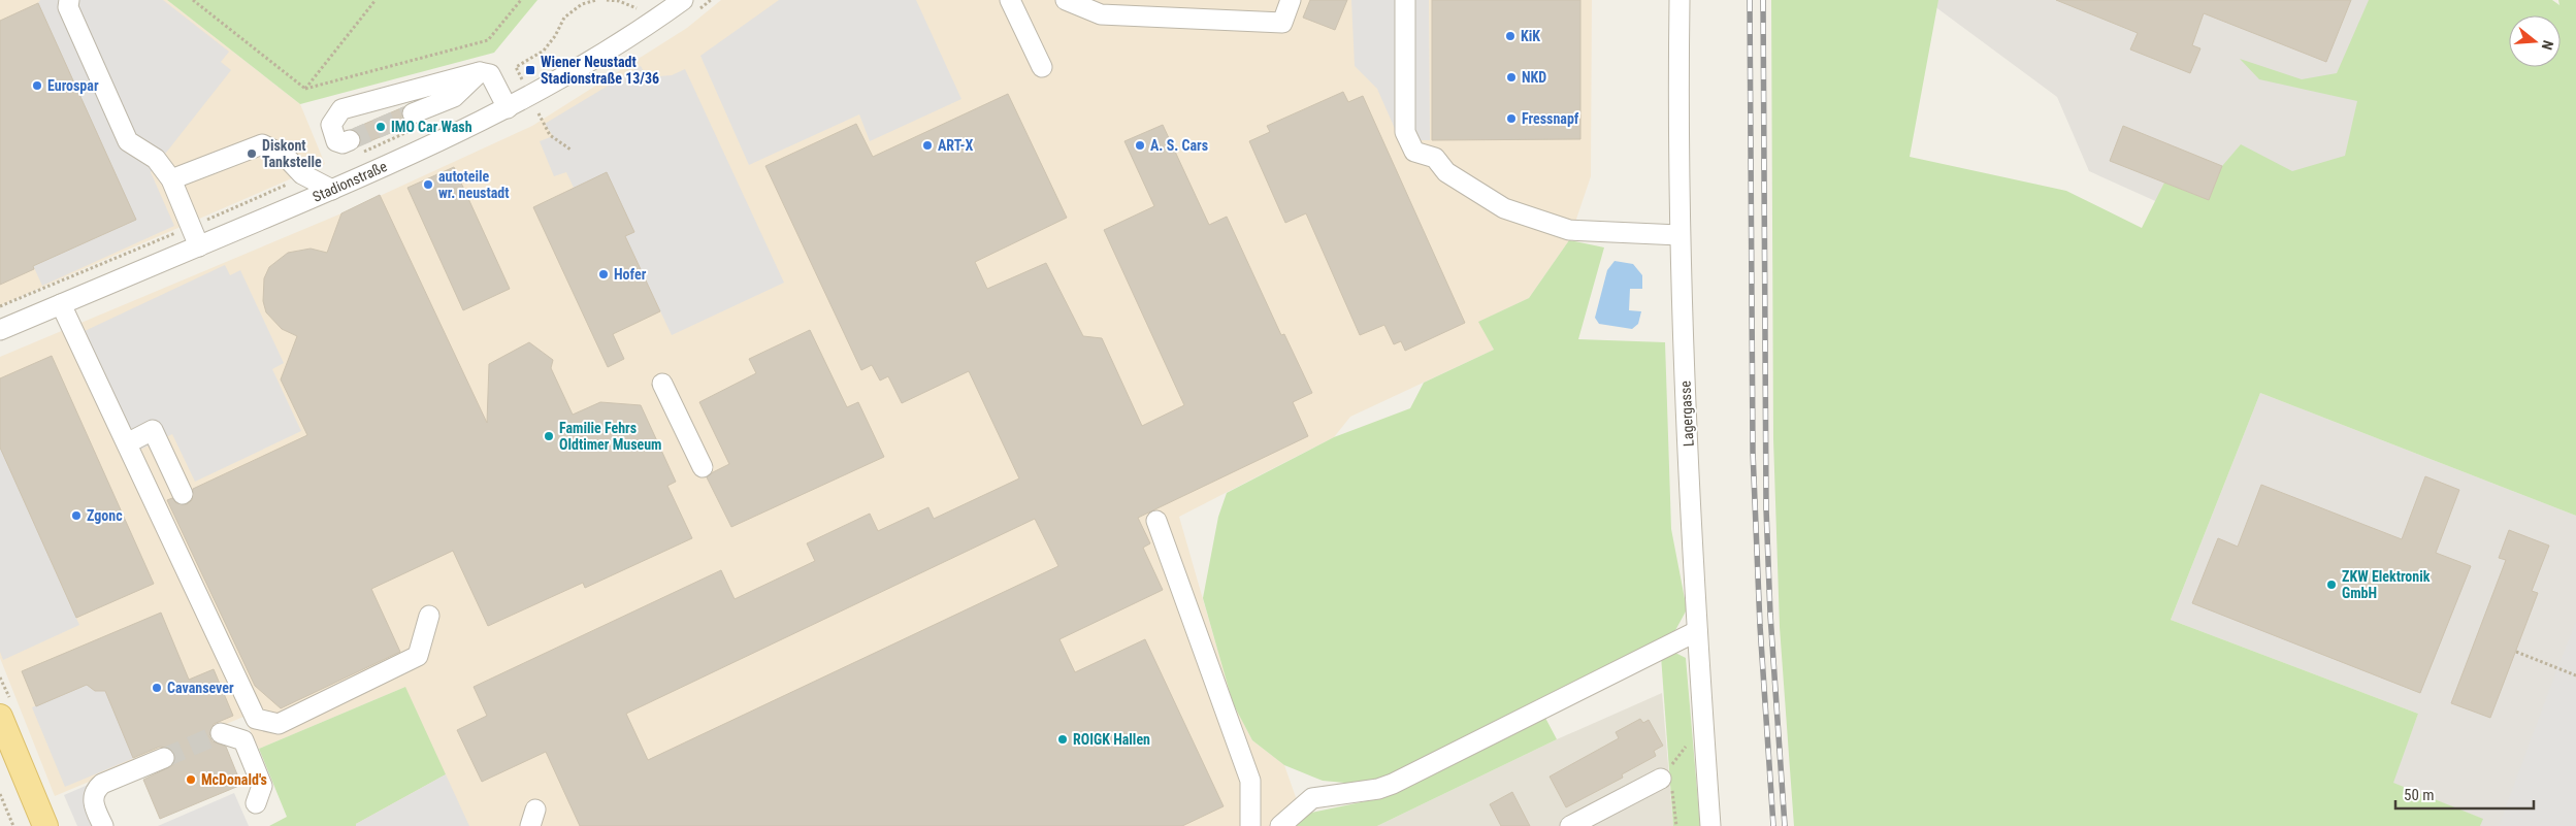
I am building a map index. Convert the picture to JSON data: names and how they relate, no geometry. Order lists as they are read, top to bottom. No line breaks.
{"streets":{"street":["Stadionstraße","Lagergasse"]},"places":{"other":["KiK","NKD","Eurospar","Fressnapf","IMO Car Wash","ART-X","A. S. Cars","Diskont Tankstelle","autoteile wr. neustadt","Hofer","Familie Fehrs Oldtimer Museum","Zgonc","ZKW Elektronik GmbH","Cavansever","ROIGK Hallen","McDonald's"],"transit":["Wiener Neustadt Stadionstraße 13/36"]},"scale_bar":"50 m","north":"right"}
